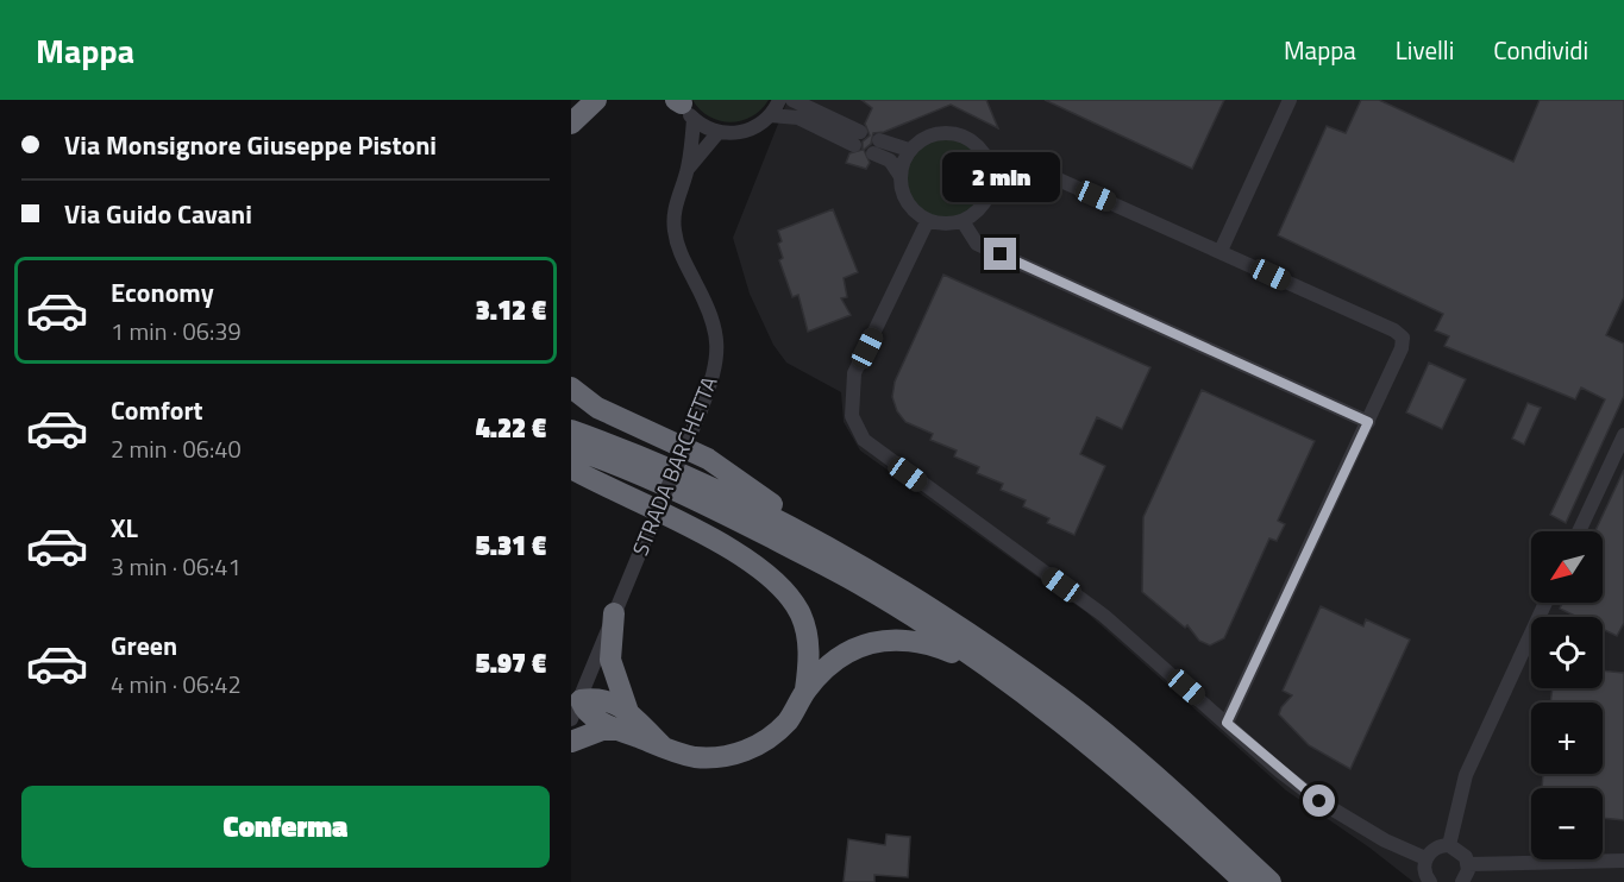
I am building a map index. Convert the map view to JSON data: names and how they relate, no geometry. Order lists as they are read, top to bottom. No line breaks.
{"streets":{"street":["STRADA BARCHETTA"]},"north":"bottom left","page":{"header":"Mappa","nav":["Mappa","Livelli","Condividi"],"banner":["Via Monsignore Giuseppe Pistoni","Via Guido Cavani"],"bubble":"2 min","list":[{"name":"Economy","note":"1 min · 06:39","value":"3.12 €"},{"name":"Comfort","note":"2 min · 06:40","value":"4.22 €"},{"name":"XL","note":"3 min · 06:41","value":"5.31 €"},{"name":"Green","note":"4 min · 06:42","value":"5.97 €"}],"map_buttons":["+","−"],"buttons":"Conferma"}}
